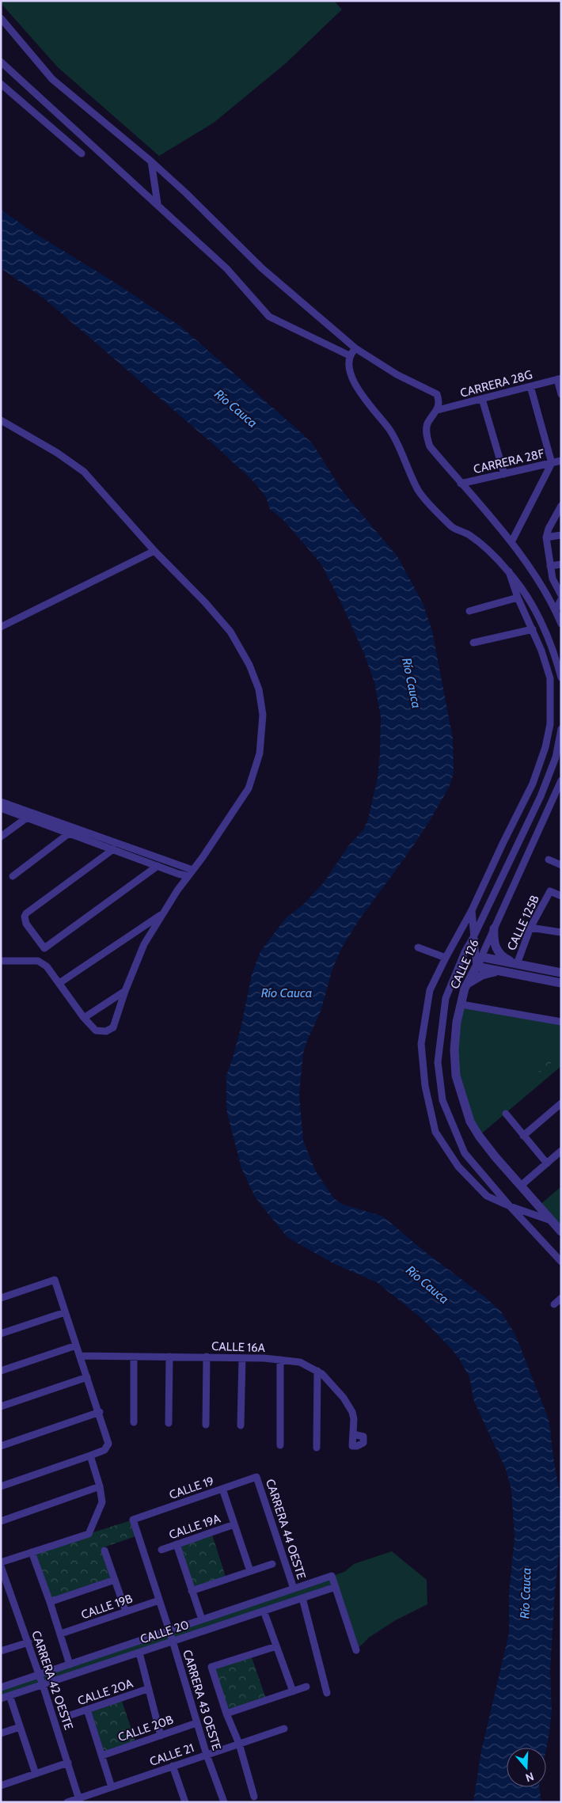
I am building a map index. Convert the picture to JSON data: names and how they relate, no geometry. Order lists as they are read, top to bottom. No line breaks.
{"streets":{"street":["CARRERA 28G","CARRERA 28F","CALLE 125B","CALLE 126","CALLE 16A","CALLE 19","CALLE 19A","CARRERA 44 OESTE","CALLE 19B","CALLE 20","CARRERA 42 OESTE","CALLE 20A","CARRERA 43 OESTE","CALLE 20B","CALLE 21"]},"crossings":[["CALLE 19","CARRERA 44 OESTE"],["CALLE 19","CARRERA 43 OESTE"],["CARRERA 44 OESTE","CALLE 20"],["CALLE 19B","CARRERA 43 OESTE"],["CALLE 20","CARRERA 42 OESTE"],["CALLE 20","CARRERA 43 OESTE"],["CARRERA 42 OESTE","CALLE 21"],["CARRERA 43 OESTE","CALLE 20B"],["CARRERA 43 OESTE","CALLE 21"]],"water":["Río Cauca"],"north":"bottom"}
